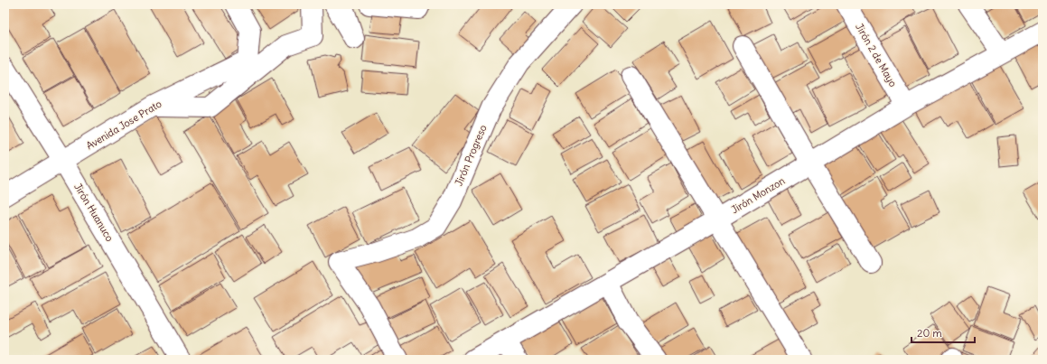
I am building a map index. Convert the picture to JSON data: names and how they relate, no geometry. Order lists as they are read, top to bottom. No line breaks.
{"streets":{"street":["Jirón 2 de Mayo","Avenida Jose Prato","Jirón Progreso","Jirón Monzon","Jirón Huanuco"]},"crossings":[["Jirón 2 de Mayo","Jirón Monzon"],["Avenida Jose Prato","Jirón Huanuco"]],"scale_bar":"20 m"}
